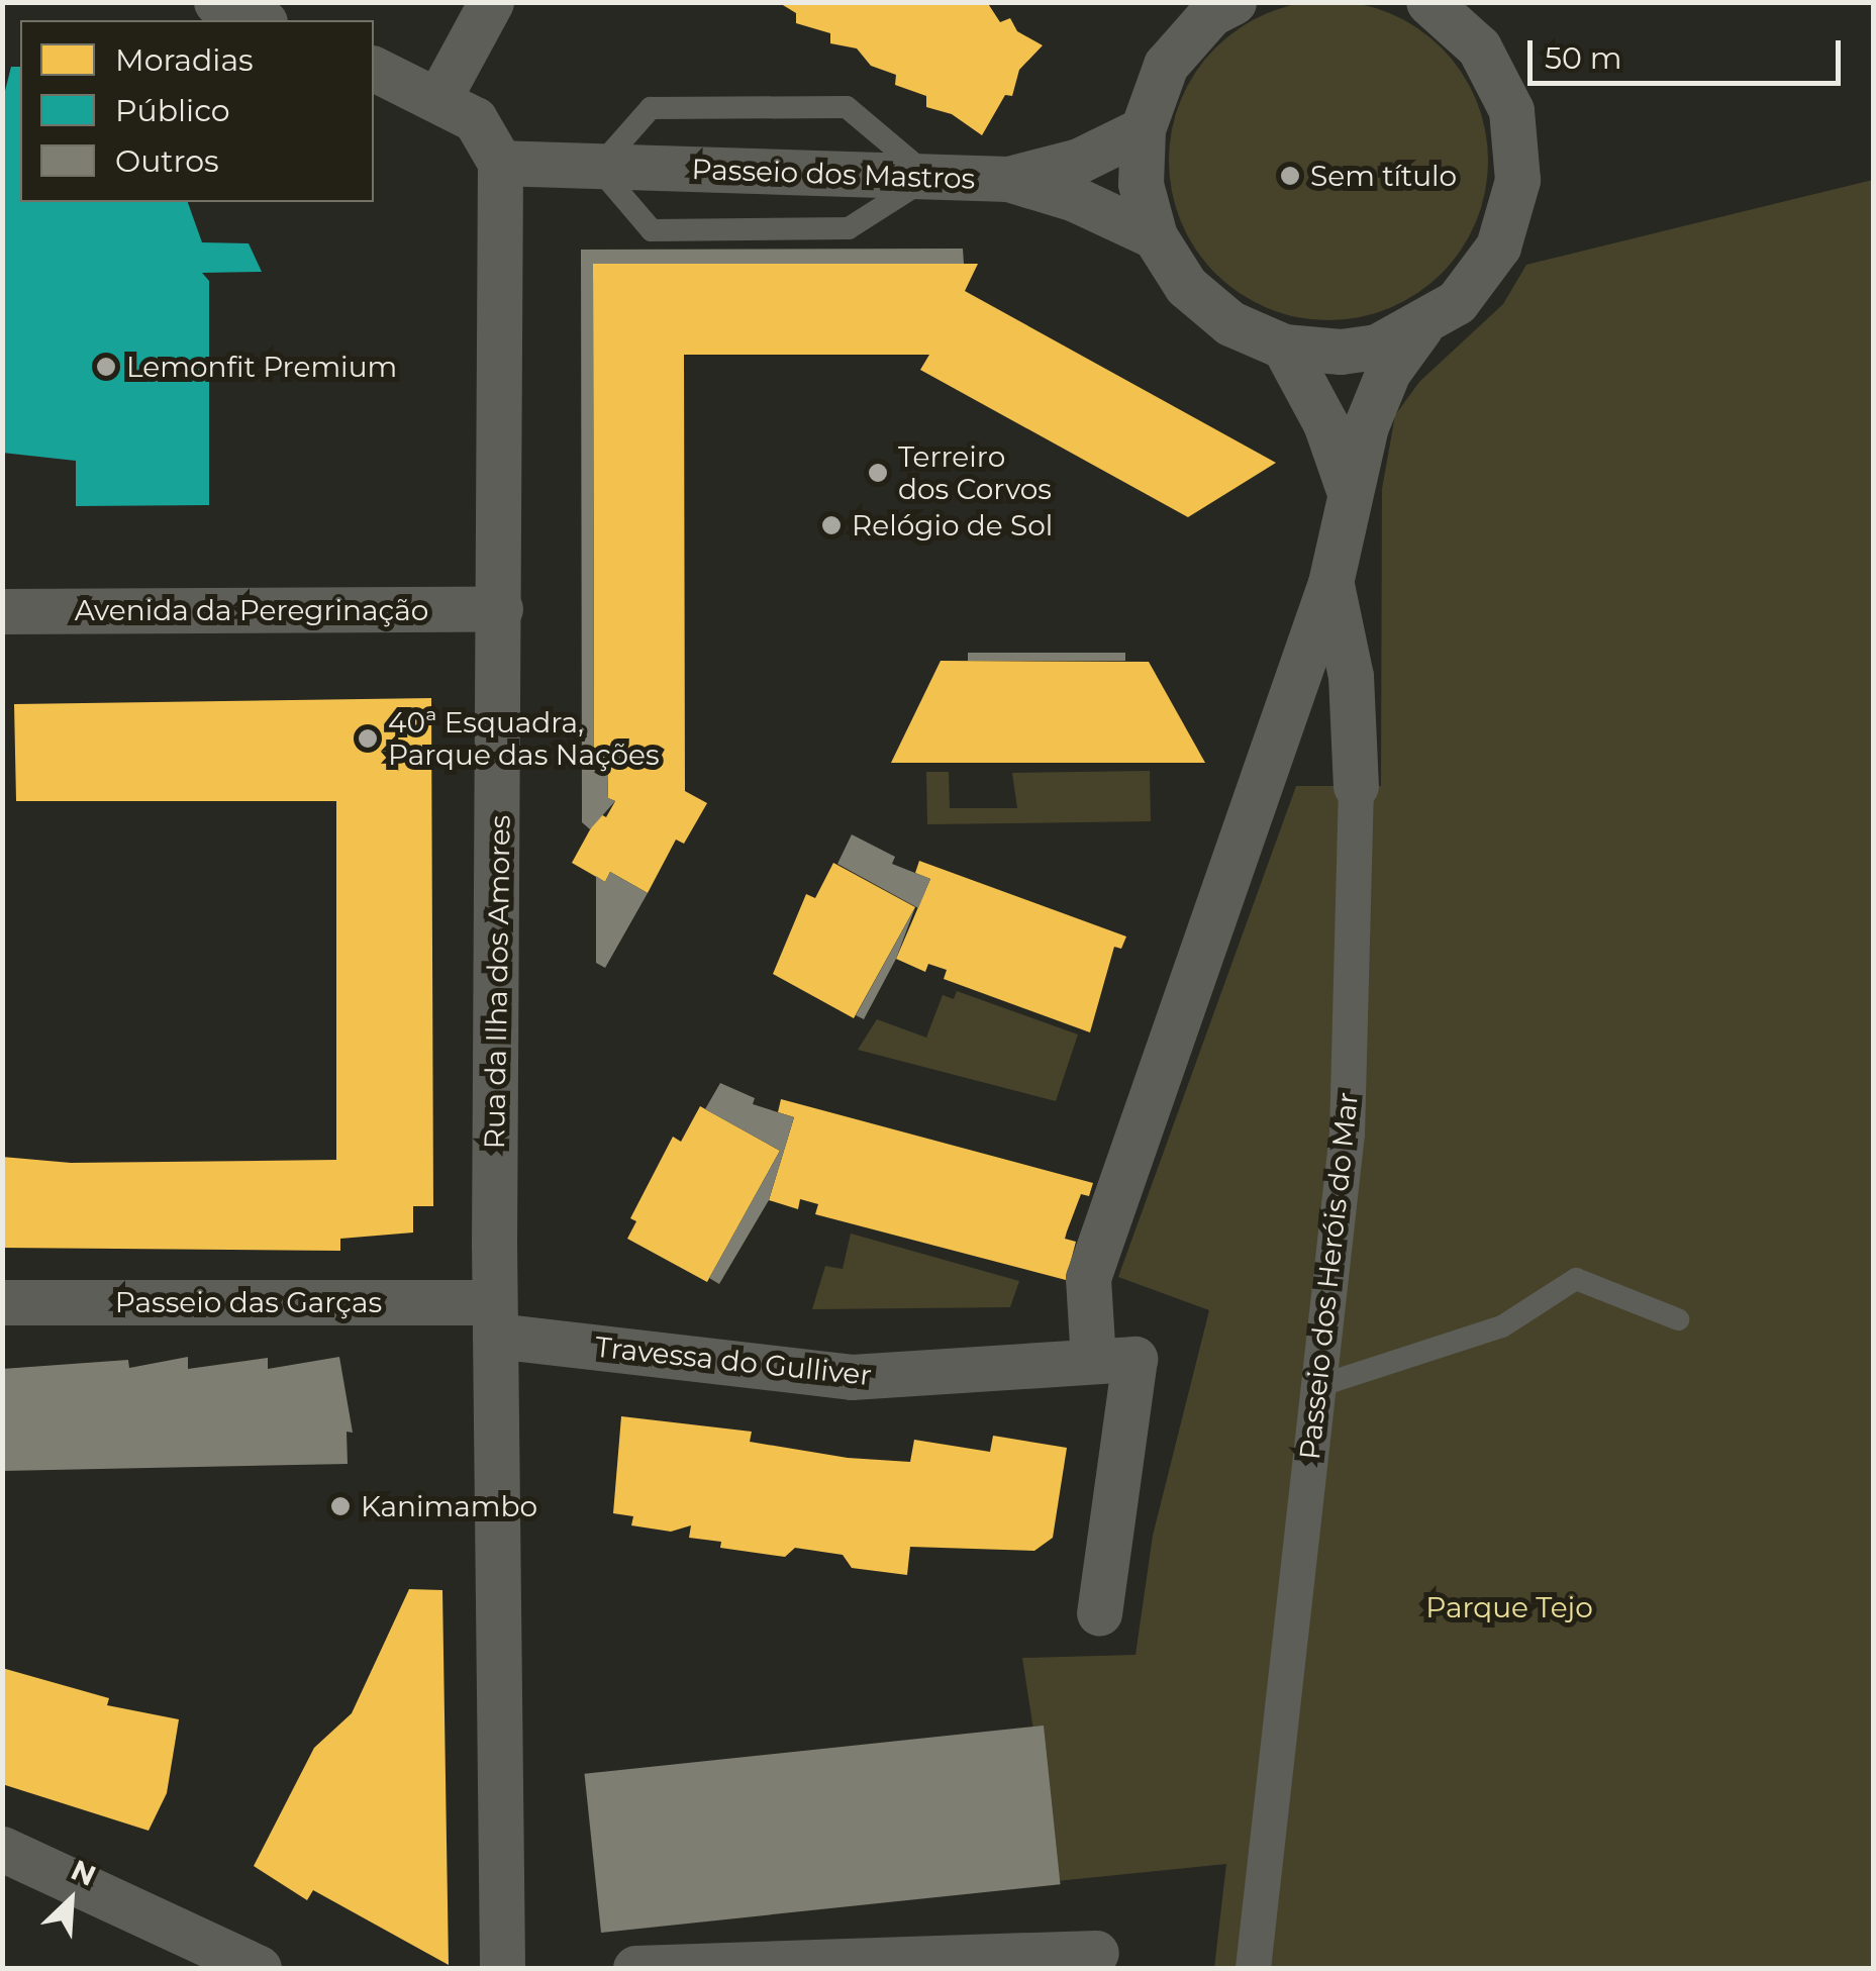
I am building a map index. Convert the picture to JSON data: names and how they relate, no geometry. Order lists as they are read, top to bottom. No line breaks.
{"streets":{"street":["Passeio dos Mastros","Avenida da Peregrinação","Rua da Ilha dos Amores","Passeio dos Heróis do Mar","Passeio das Garças","Travessa do Gulliver"]},"crossings":[["Passeio dos Mastros","Rua da Ilha dos Amores"],["Avenida da Peregrinação","Rua da Ilha dos Amores"],["Rua da Ilha dos Amores","Passeio das Garças"],["Rua da Ilha dos Amores","Travessa do Gulliver"],["Passeio dos Heróis do Mar","Travessa do Gulliver"],["Passeio das Garças","Travessa do Gulliver"]],"parks":["Parque Tejo"],"places":["Sem título","Lemonfit Premium","Terreiro dos Corvos","Relógio de Sol","40ª Esquadra, Parque das Nações","Kanimambo"],"legend":["Moradias","Público","Outros"],"scale_bar":"50 m","north":"top right"}
